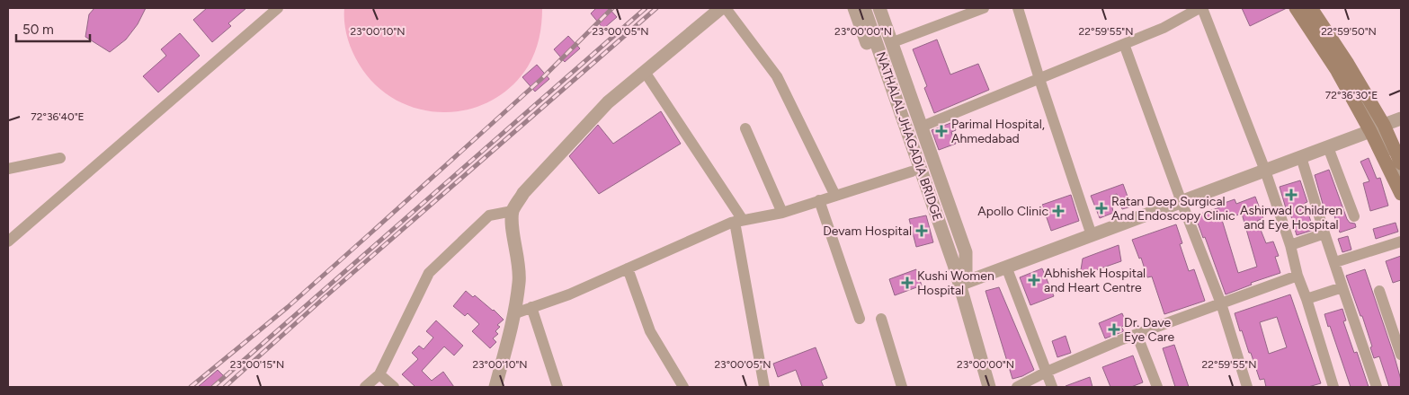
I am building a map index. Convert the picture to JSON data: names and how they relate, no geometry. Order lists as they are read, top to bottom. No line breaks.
{"streets":{"street":["NATHALAL JHAGADIA BRIDGE"]},"places":{"health":["Parimal Hospital, Ahmedabad","Ashirwad Children and Eye Hospital","Ratan Deep Surgical And Endoscopy Clinic","Apollo Clinic","Devam Hospital","Abhishek Hospital and Heart Centre","Kushi Women Hospital","Dr. Dave Eye Care"]},"scale_bar":"50 m","coordinates":["23°00'10\"N","22°59'55\"N","22°59'50\"N","23°00'05\"N","23°00'00\"N","72°36'30\"E","72°36'40\"E","23°00'15\"N"]}
